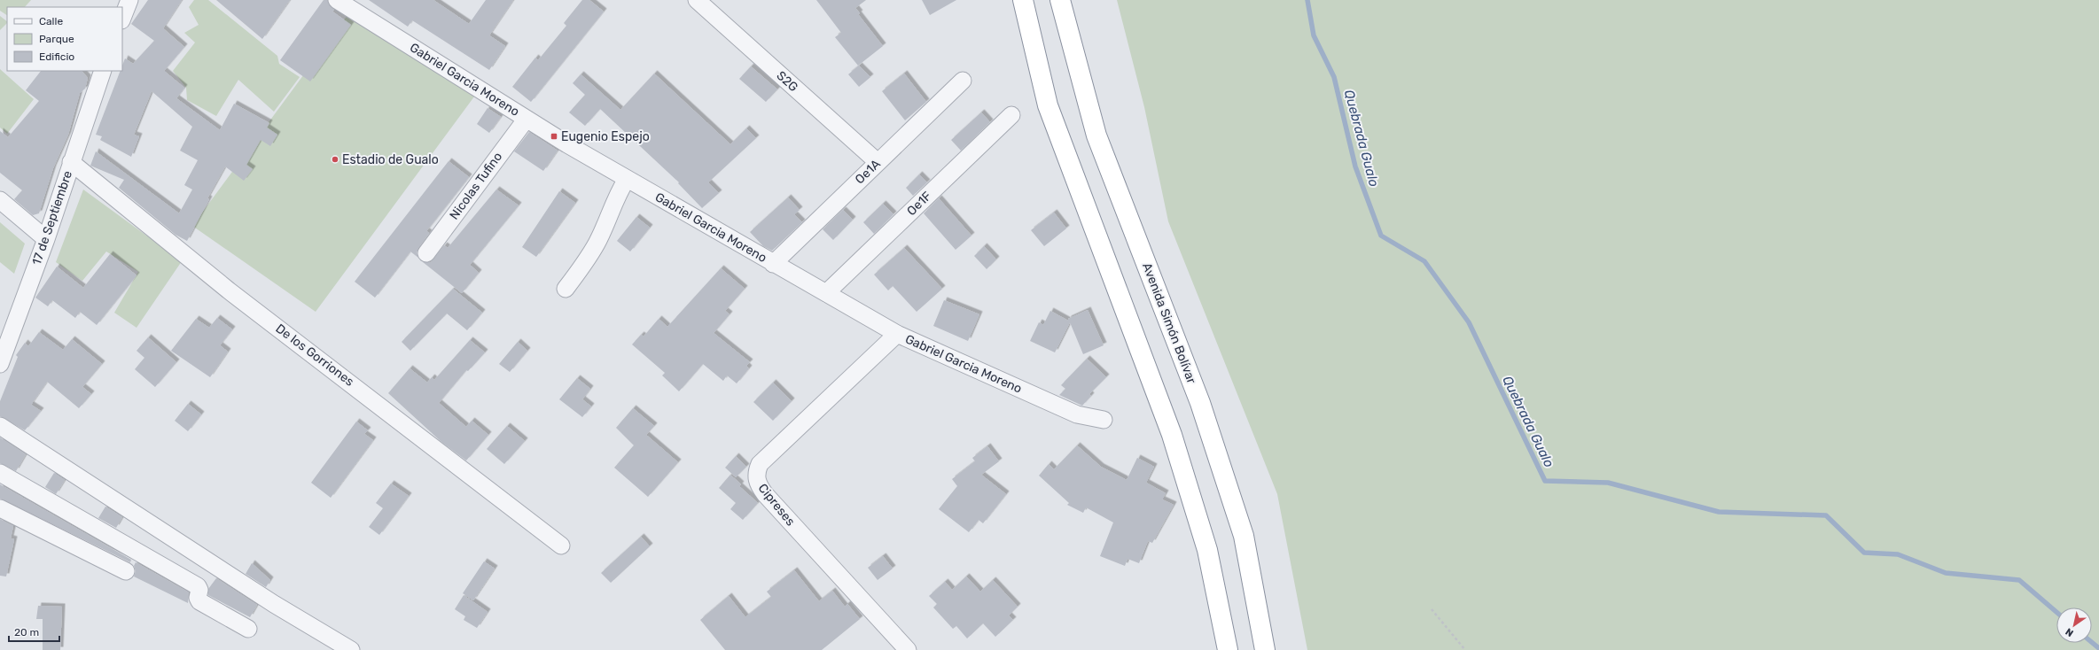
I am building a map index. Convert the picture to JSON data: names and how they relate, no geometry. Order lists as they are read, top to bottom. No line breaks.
{"streets":{"highway":["Avenida Simón Bolívar"],"street":["Gabriel Garcia Moreno","S2G","Oe1A","Nicolas Tufino","Oe1F","17 de Septiembre","De los Gorriones","Cipreses"]},"crossings":[["Gabriel Garcia Moreno","Oe1A"],["Gabriel Garcia Moreno","Nicolas Tufino"],["Gabriel Garcia Moreno","Oe1F"],["Gabriel Garcia Moreno","Cipreses"],["S2G","Oe1A"],["17 de Septiembre","De los Gorriones"]],"water":["Quebrada Gualo"],"places":{"transit":["Eugenio Espejo"],"other":["Estadio de Gualo"]},"legend":["Calle","Parque","Edificio"],"scale_bar":"20 m","north":"bottom left"}
